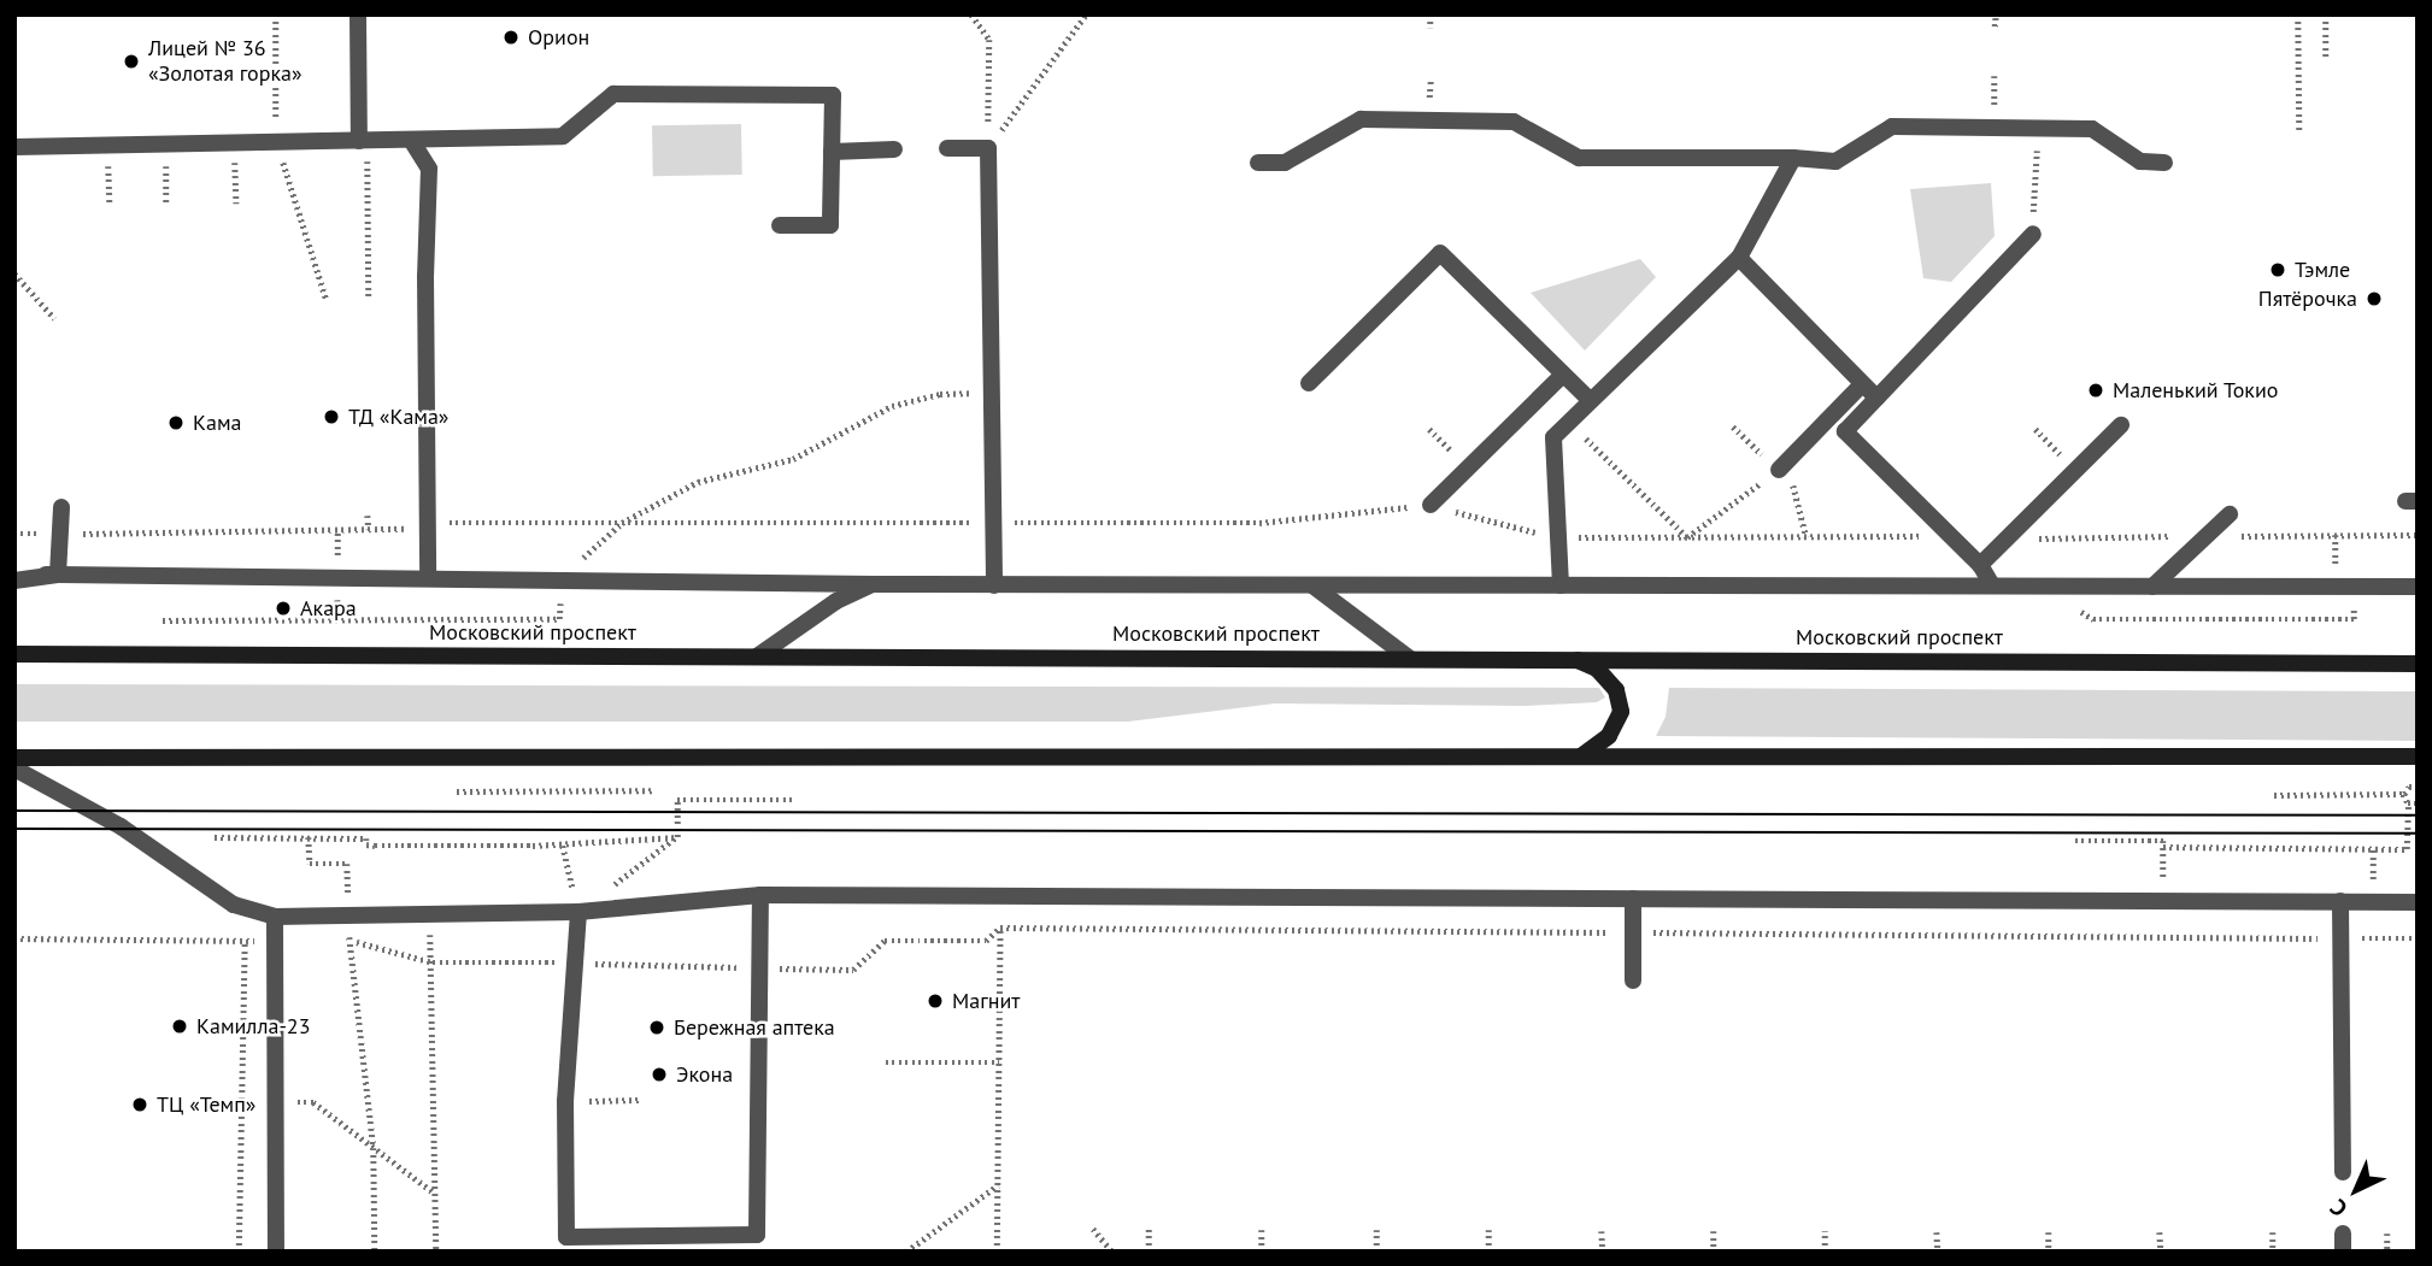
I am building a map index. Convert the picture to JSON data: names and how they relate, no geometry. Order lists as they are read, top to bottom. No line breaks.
{"streets":{"main road":["Московский проспект"]},"places":["Орион","Лицей № 36 «Золотая горка»","Тэмле","Пятёрочка","Маленький Токио","ТД «Кама»","Кама","Акара","Магнит","Камилла-23","Бережная аптека","Экона","ТЦ «Темп»"],"north":"bottom left"}
